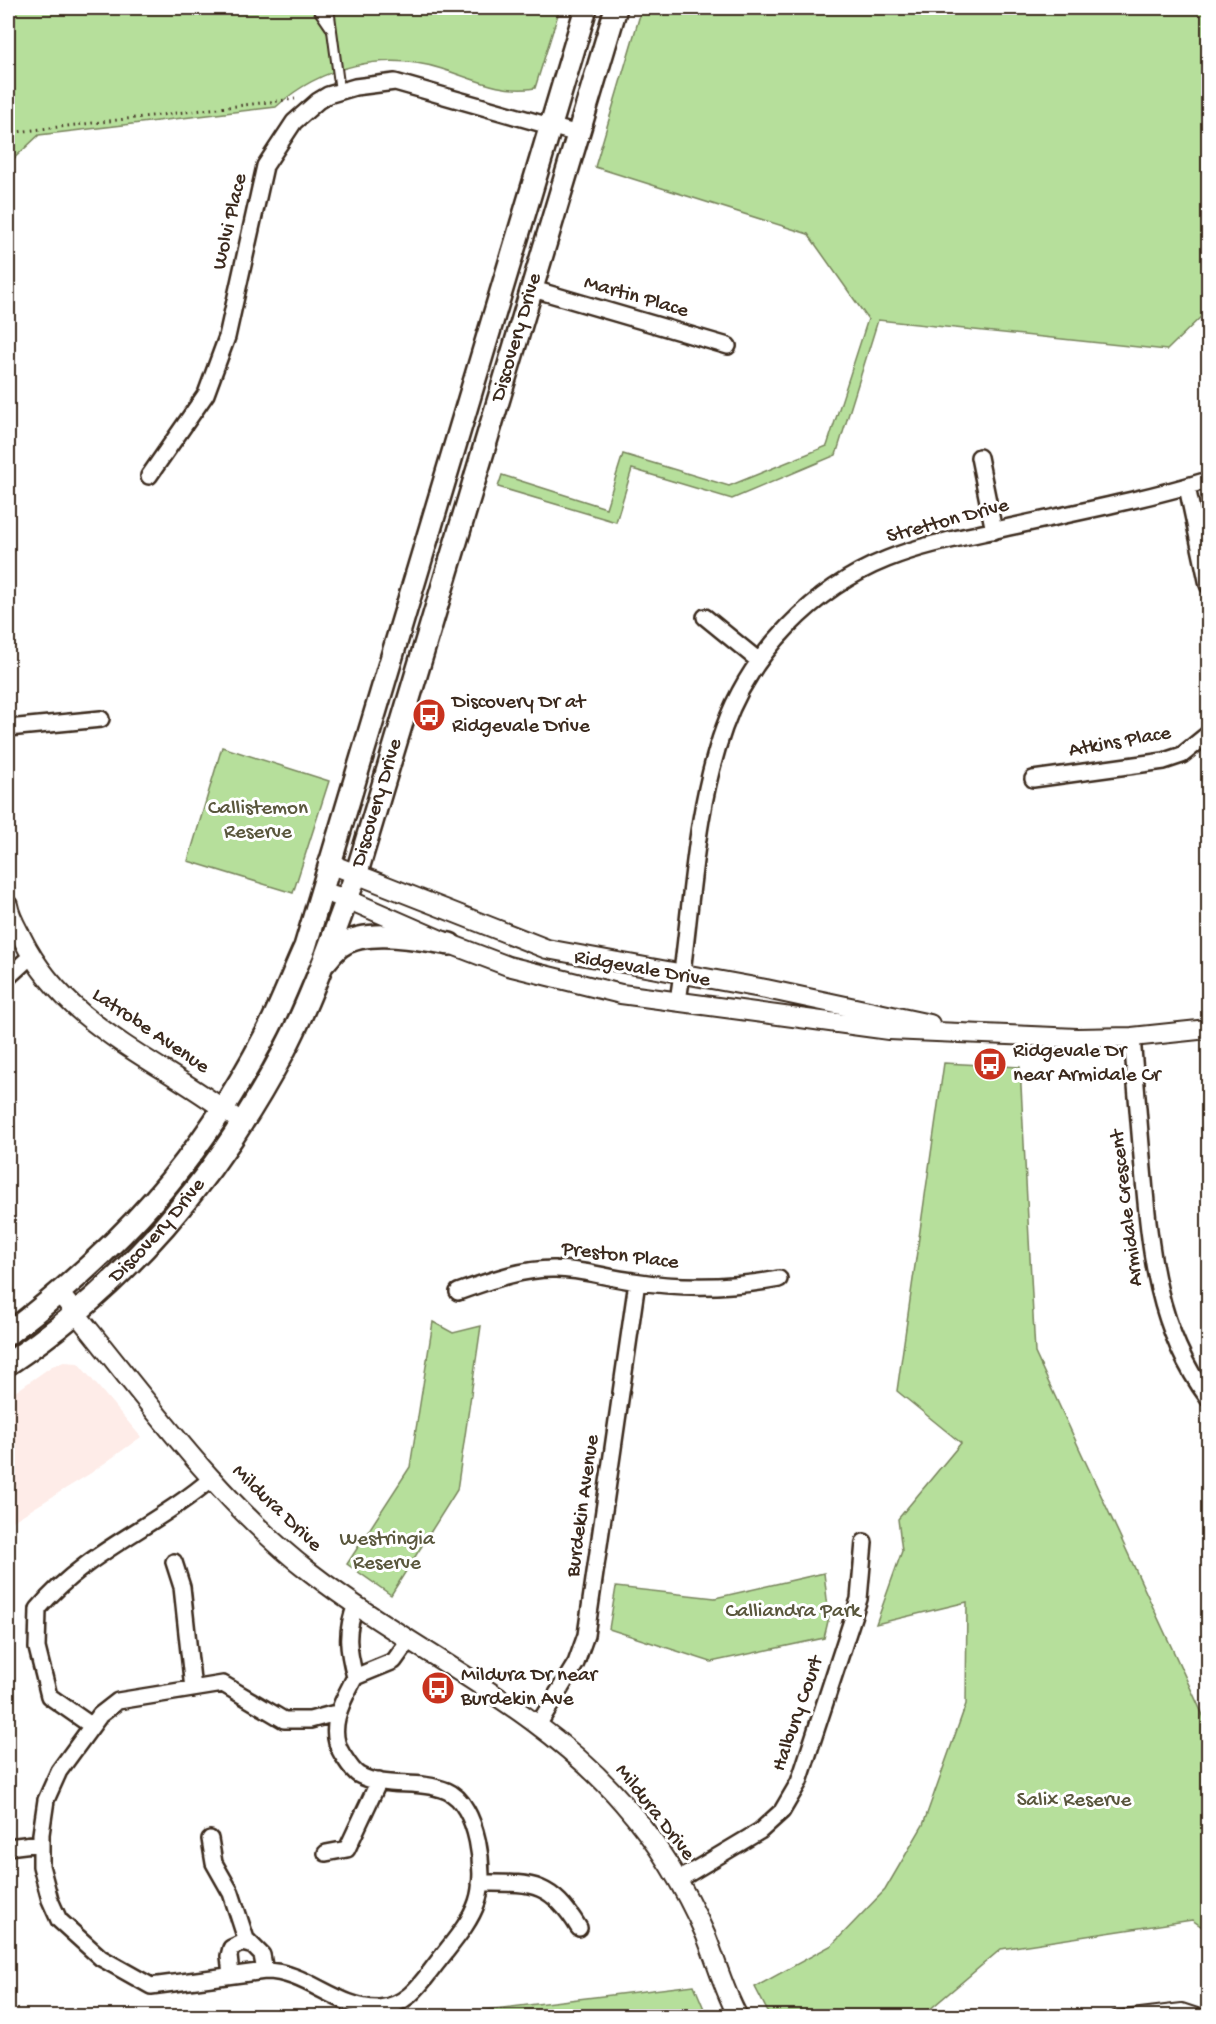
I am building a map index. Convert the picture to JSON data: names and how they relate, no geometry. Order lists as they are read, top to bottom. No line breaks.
{"streets":{"main road":["Discovery Drive"],"street":["Wolvi Place","Martin Place","Stretton Drive","Atkins Place","Ridgevale Drive","Latrobe Avenue","Armidale Crescent","Preston Place","Burdekin Avenue","Mildura Drive","Halbury Court"]},"crossings":[["Wolvi Place","Discovery Drive"],["Martin Place","Discovery Drive"],["Discovery Drive","Ridgevale Drive"],["Discovery Drive","Latrobe Avenue"],["Discovery Drive","Mildura Drive"],["Stretton Drive","Ridgevale Drive"],["Ridgevale Drive","Armidale Crescent"],["Preston Place","Burdekin Avenue"],["Burdekin Avenue","Mildura Drive"],["Mildura Drive","Halbury Court"]],"parks":["Callistemon Reserve","Westringia Reserve","Calliandra Park","Salix Reserve"],"places":{"bus stop":["Discovery Dr at Ridgevale Drive","Ridgevale Dr near Armidale Cr","Mildura Dr near Burdekin Ave"]}}
